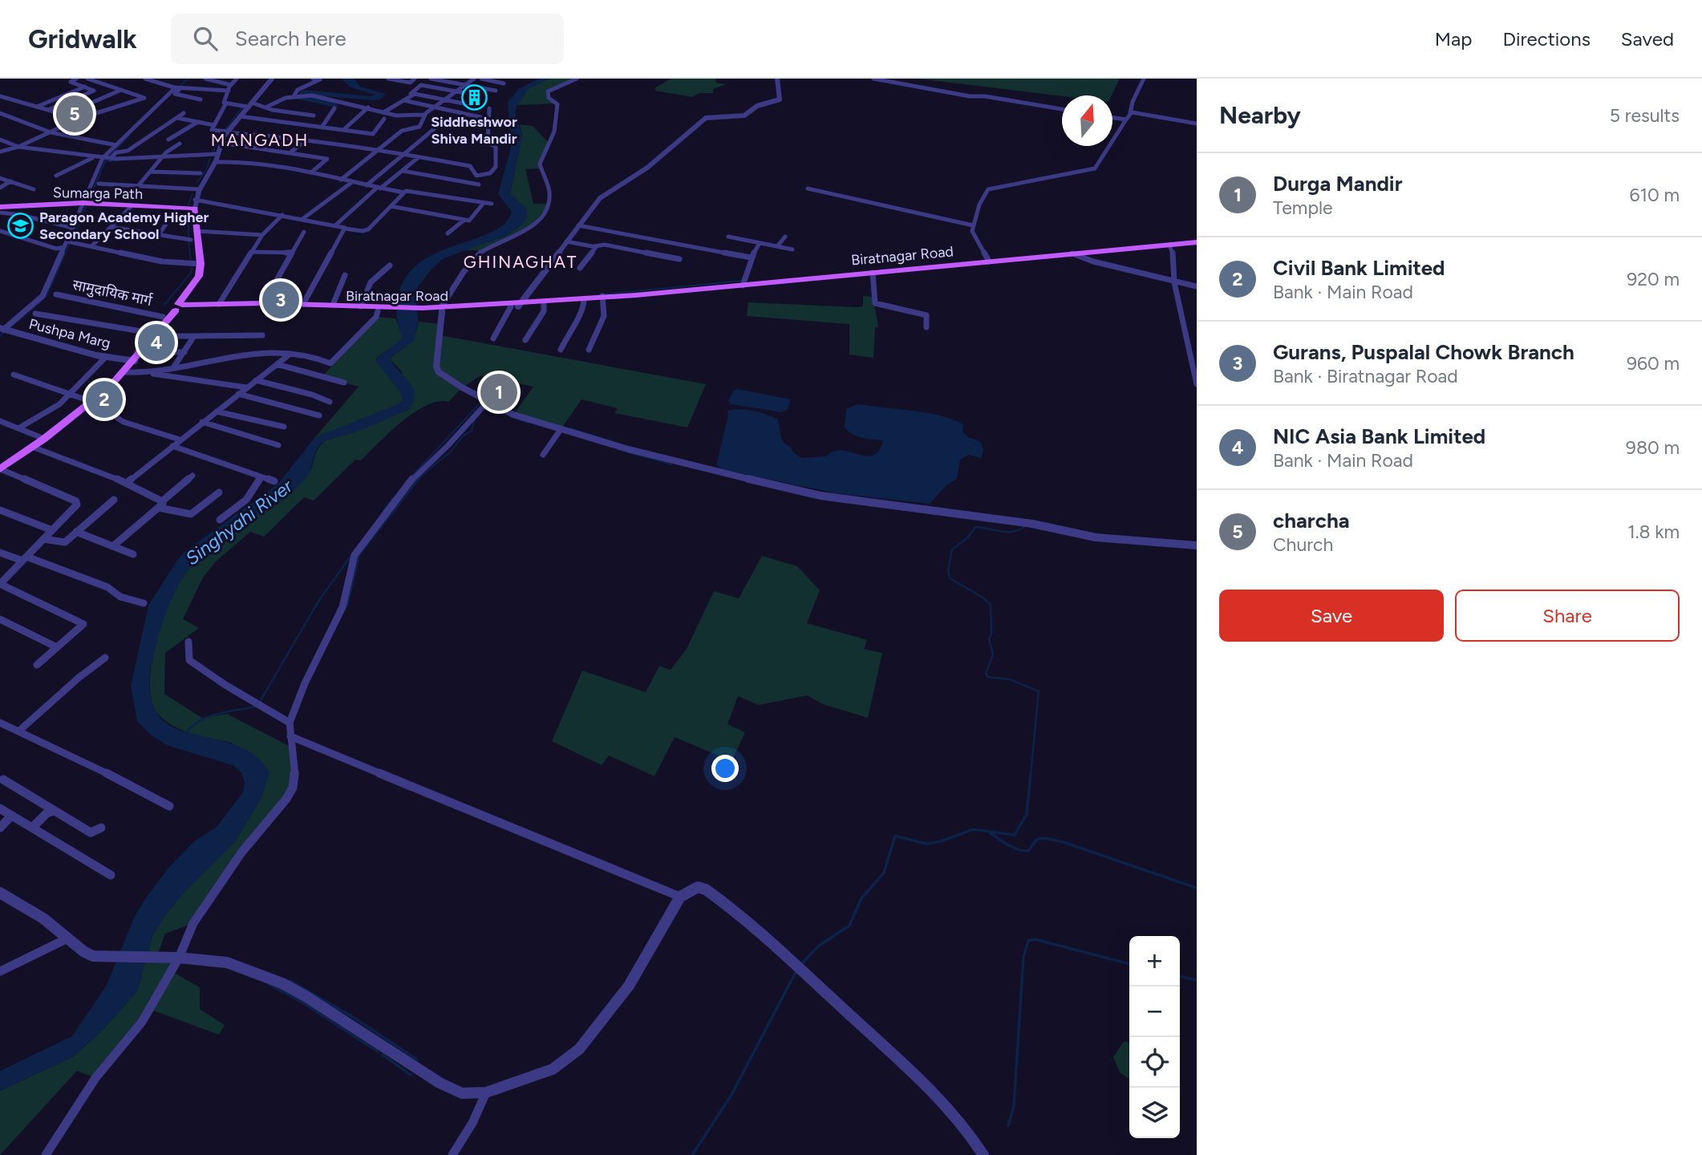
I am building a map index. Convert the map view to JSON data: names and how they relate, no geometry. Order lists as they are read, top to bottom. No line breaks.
{"streets":{"main road":["Sumarga Path","Biratnagar Road"],"street":["सामुदायिक मार्ग","Pushpa Marg"]},"districts":["MANGADH","GHINAGHAT"],"water":["Singhyahi River"],"places":{"building":["Siddheshwor Shiva Mandir"],"school or university":["Paragon Academy Higher Secondary School"]},"north":"top","page":{"header":"Gridwalk","search":"Search here","nav":["Map","Directions","Saved"],"heading":["Nearby","5 results"],"pins":["5","3","4","1","2"],"list":[{"mark":"1","name":"Durga Mandir","note":"Temple","value":"610 m"},{"mark":"2","name":"Civil Bank Limited","note":"Bank · Main Road","value":"920 m"},{"mark":"3","name":"Gurans, Puspalal Chowk Branch","note":"Bank · Biratnagar Road","value":"960 m"},{"mark":"4","name":"NIC Asia Bank Limited","note":"Bank · Main Road","value":"980 m"},{"mark":"5","name":"charcha","note":"Church","value":"1.8 km"}],"buttons":["Save","Share"],"map_buttons":["+","−"]}}
